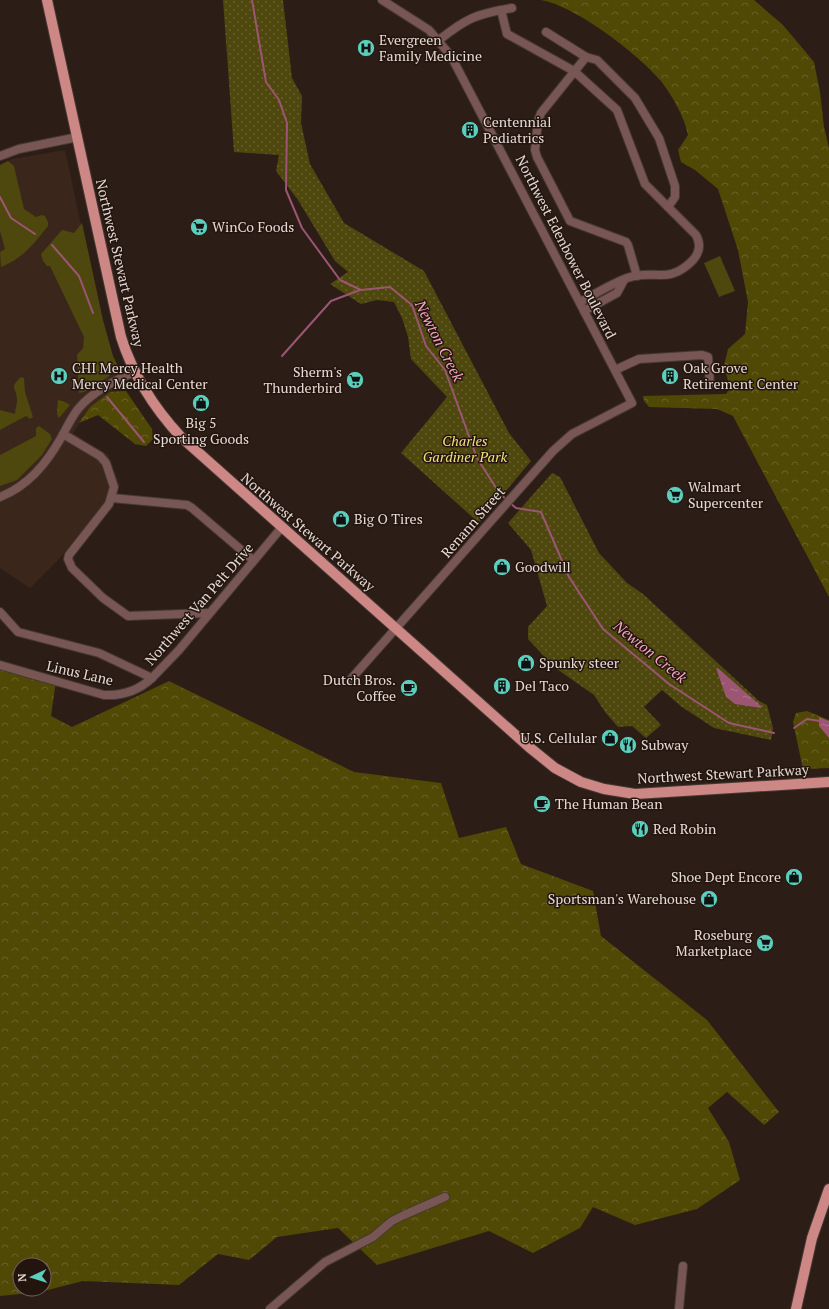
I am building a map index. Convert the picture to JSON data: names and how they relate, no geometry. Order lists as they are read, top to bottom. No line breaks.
{"streets":{"main road":["Northwest Stewart Parkway"],"street":["Northwest Edenbower Boulevard","Renann Street","Northwest Van Pelt Drive","Linus Lane"]},"crossings":[["Northwest Edenbower Boulevard","Renann Street"],["Northwest Stewart Parkway","Renann Street"],["Northwest Stewart Parkway","Northwest Van Pelt Drive"],["Northwest Van Pelt Drive","Linus Lane"]],"water":["Newton Creek"],"parks":["Charles Gardiner Park"],"places":{"hospital":["Evergreen Family Medicine","CHI Mercy Health Mercy Medical Center"],"building":["Centennial Pediatrics","Oak Grove Retirement Center","Del Taco"],"supermarket":["WinCo Foods","Sherm's Thunderbird","Walmart Supercenter","Roseburg Marketplace"],"shop":["Big 5 Sporting Goods","Big O Tires","Goodwill","Spunky steer","U.S. Cellular","Shoe Dept Encore","Sportsman's Warehouse"],"cafe":["Dutch Bros. Coffee","The Human Bean"],"restaurant":["Subway","Red Robin"]},"north":"left"}
